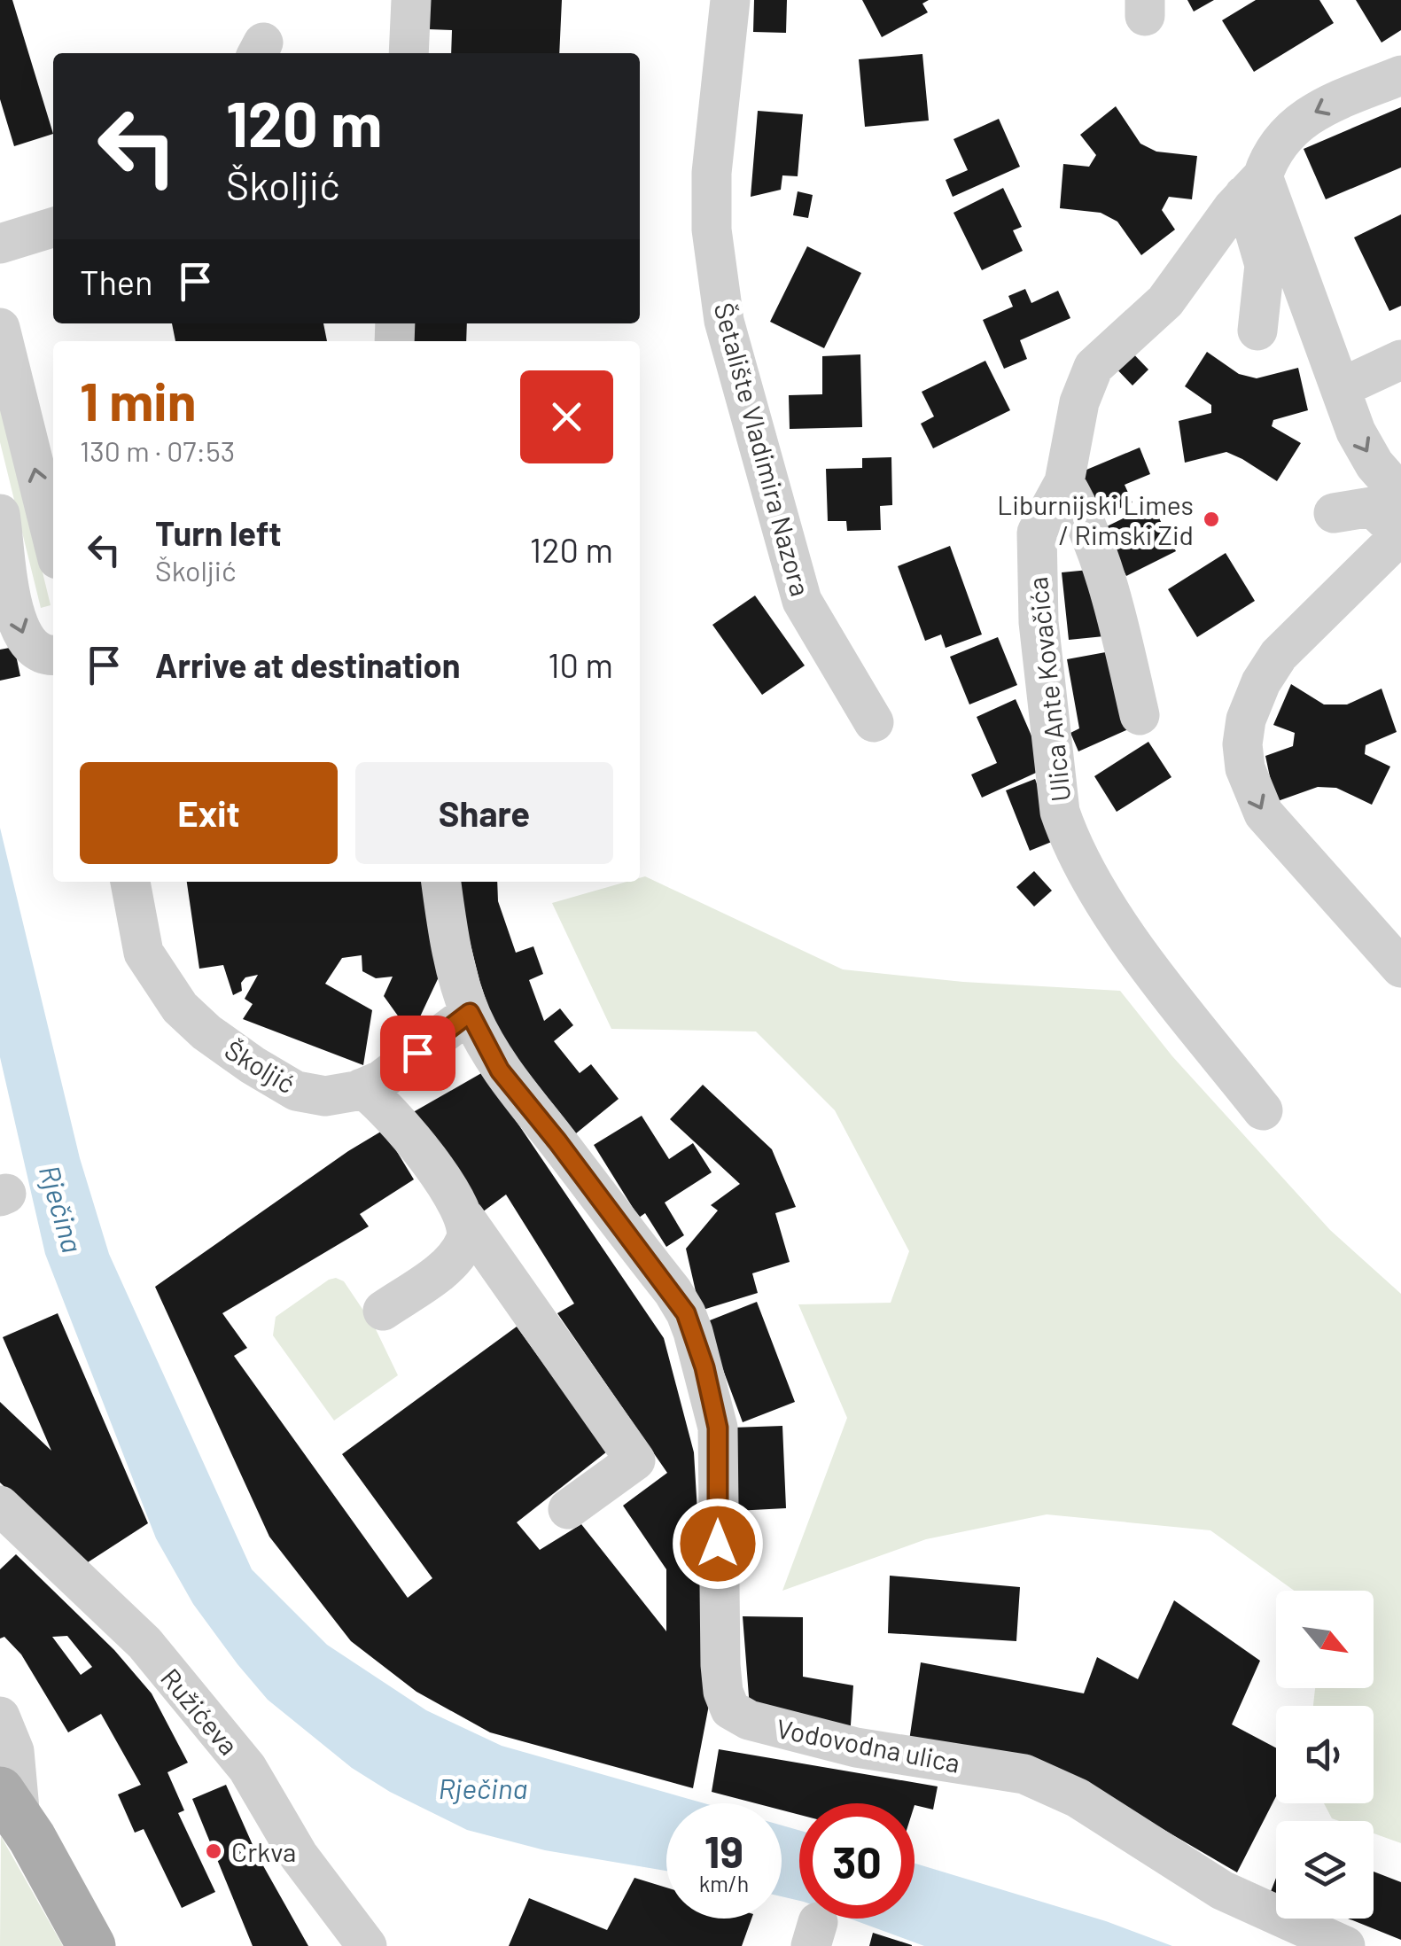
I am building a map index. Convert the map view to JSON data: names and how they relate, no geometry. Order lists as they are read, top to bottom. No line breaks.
{"streets":{"street":["Šetalište Vladimira Nazora","Ulica Ante Kovačića","Školjić","Ružićeva","Vodovodna ulica"]},"crossings":[["Školjić","Vodovodna ulica"]],"water":["Rječina"],"places":["Liburnijski Limes / Rimski Zid","Crkva"],"north":"bottom right","page":{"turn":["120 m","Školjić"],"then":"Then","heading":["1 min","130 m · 07:53"],"list":[{"name":"Turn left","note":"Školjić","value":"120 m"},{"name":"Arrive at destination","value":"10 m"}],"buttons":["Exit","Share"],"speed":"19 km/h","limit":"30"}}
